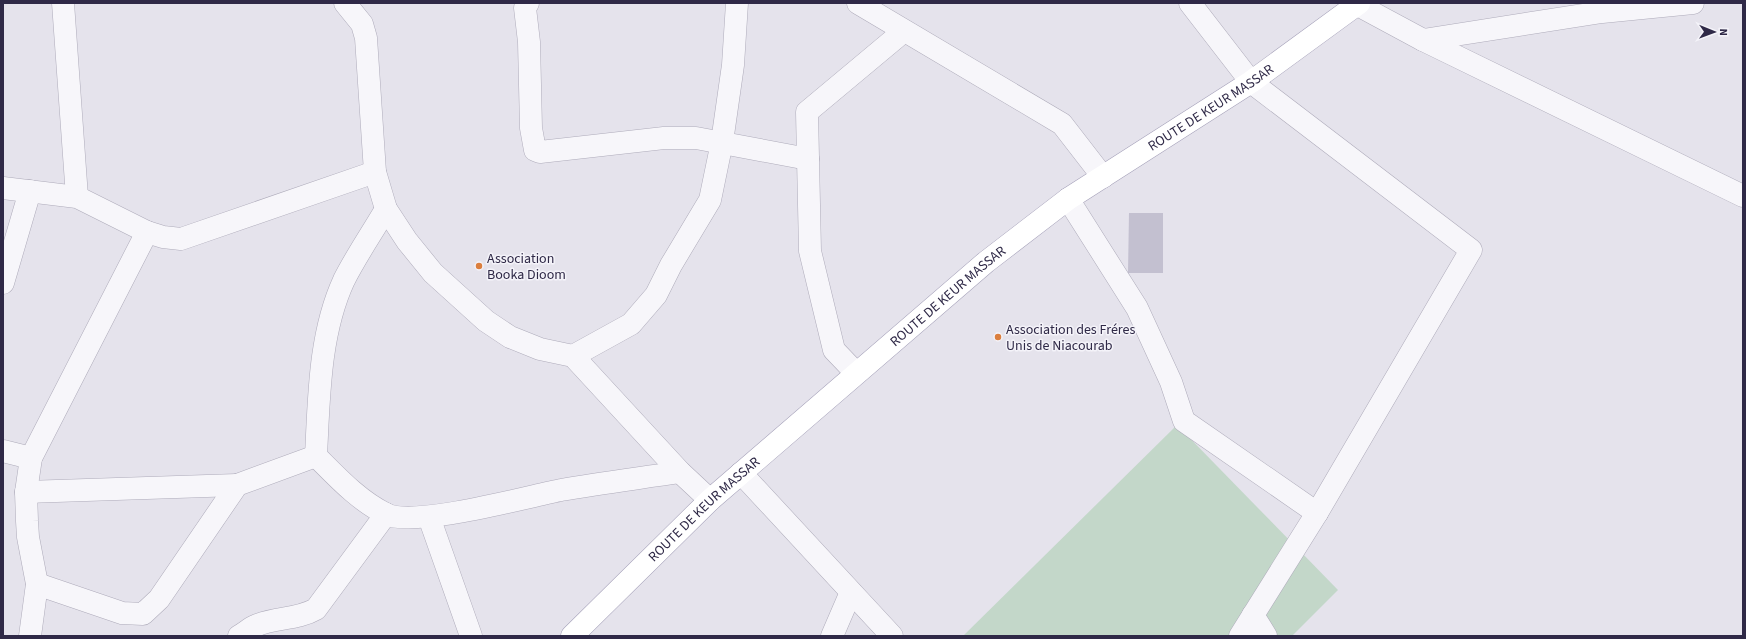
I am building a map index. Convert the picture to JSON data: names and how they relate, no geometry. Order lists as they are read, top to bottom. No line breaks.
{"streets":{"main road":["ROUTE DE KEUR MASSAR"]},"places":["Association Booka Dioom","Association des Fréres Unis de Niacourab"],"north":"right"}
